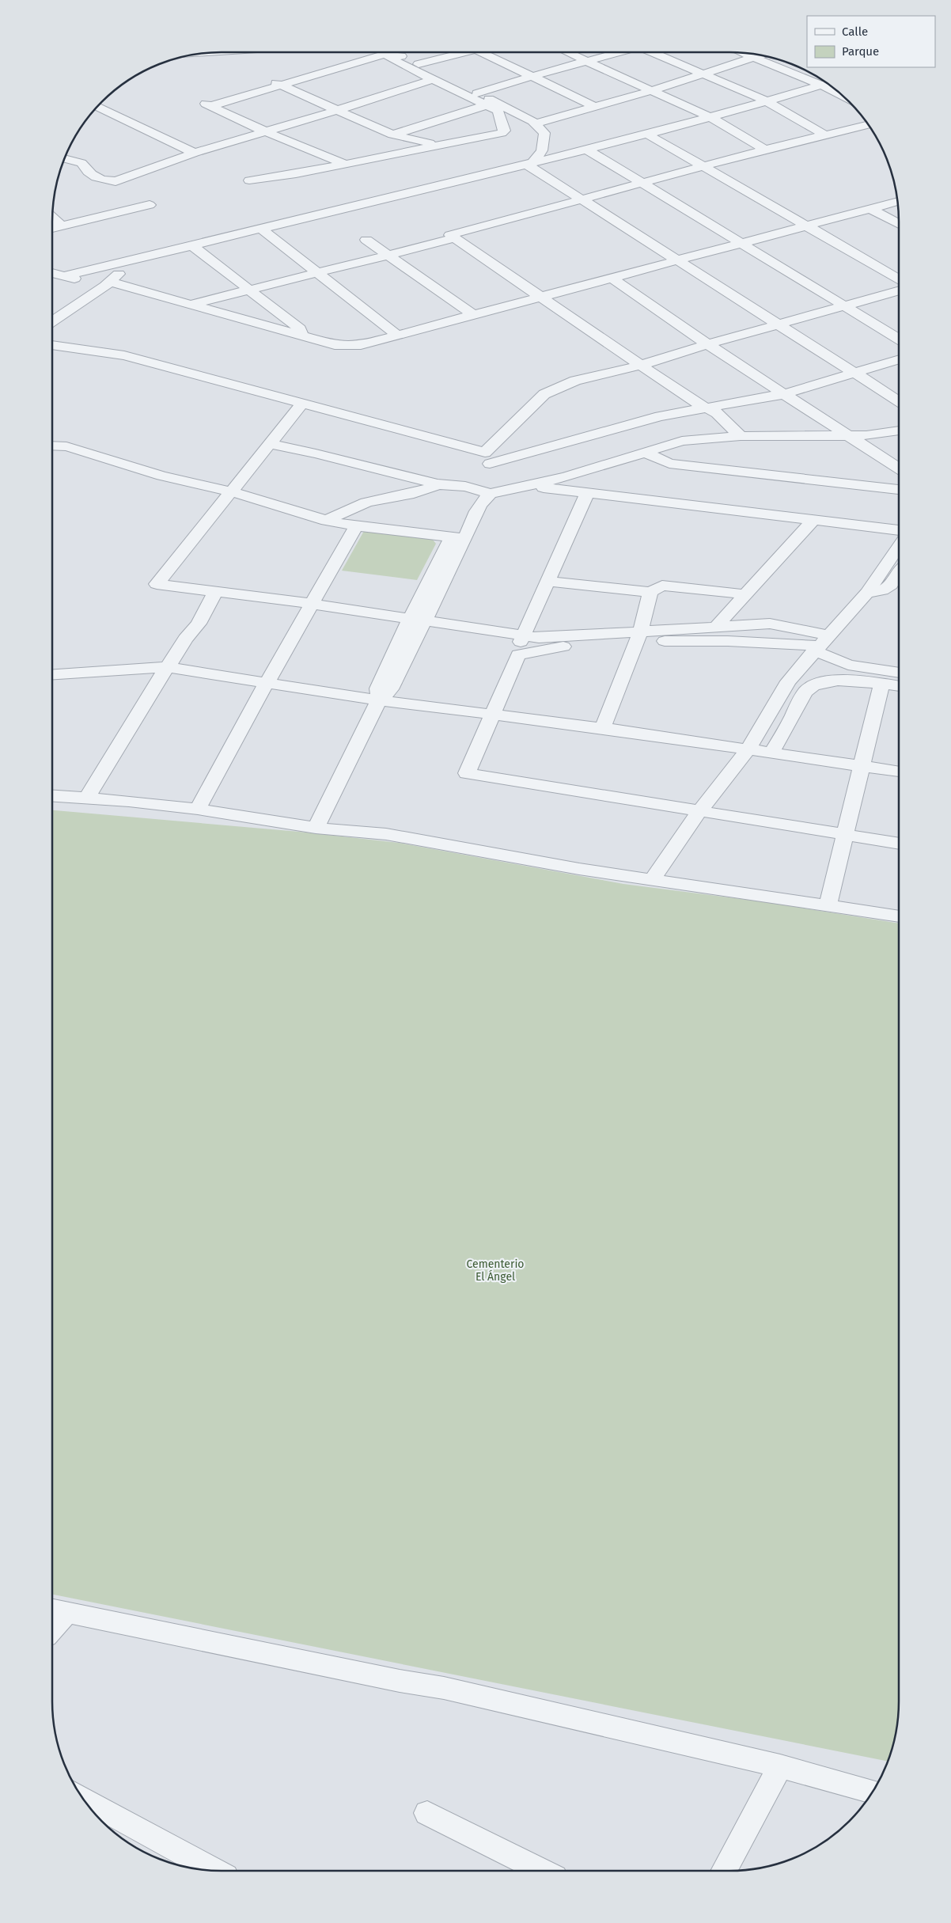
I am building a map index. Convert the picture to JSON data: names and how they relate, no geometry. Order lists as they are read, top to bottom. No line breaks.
{"parks":["Cementerio El Ángel"],"legend":["Calle","Parque"]}
